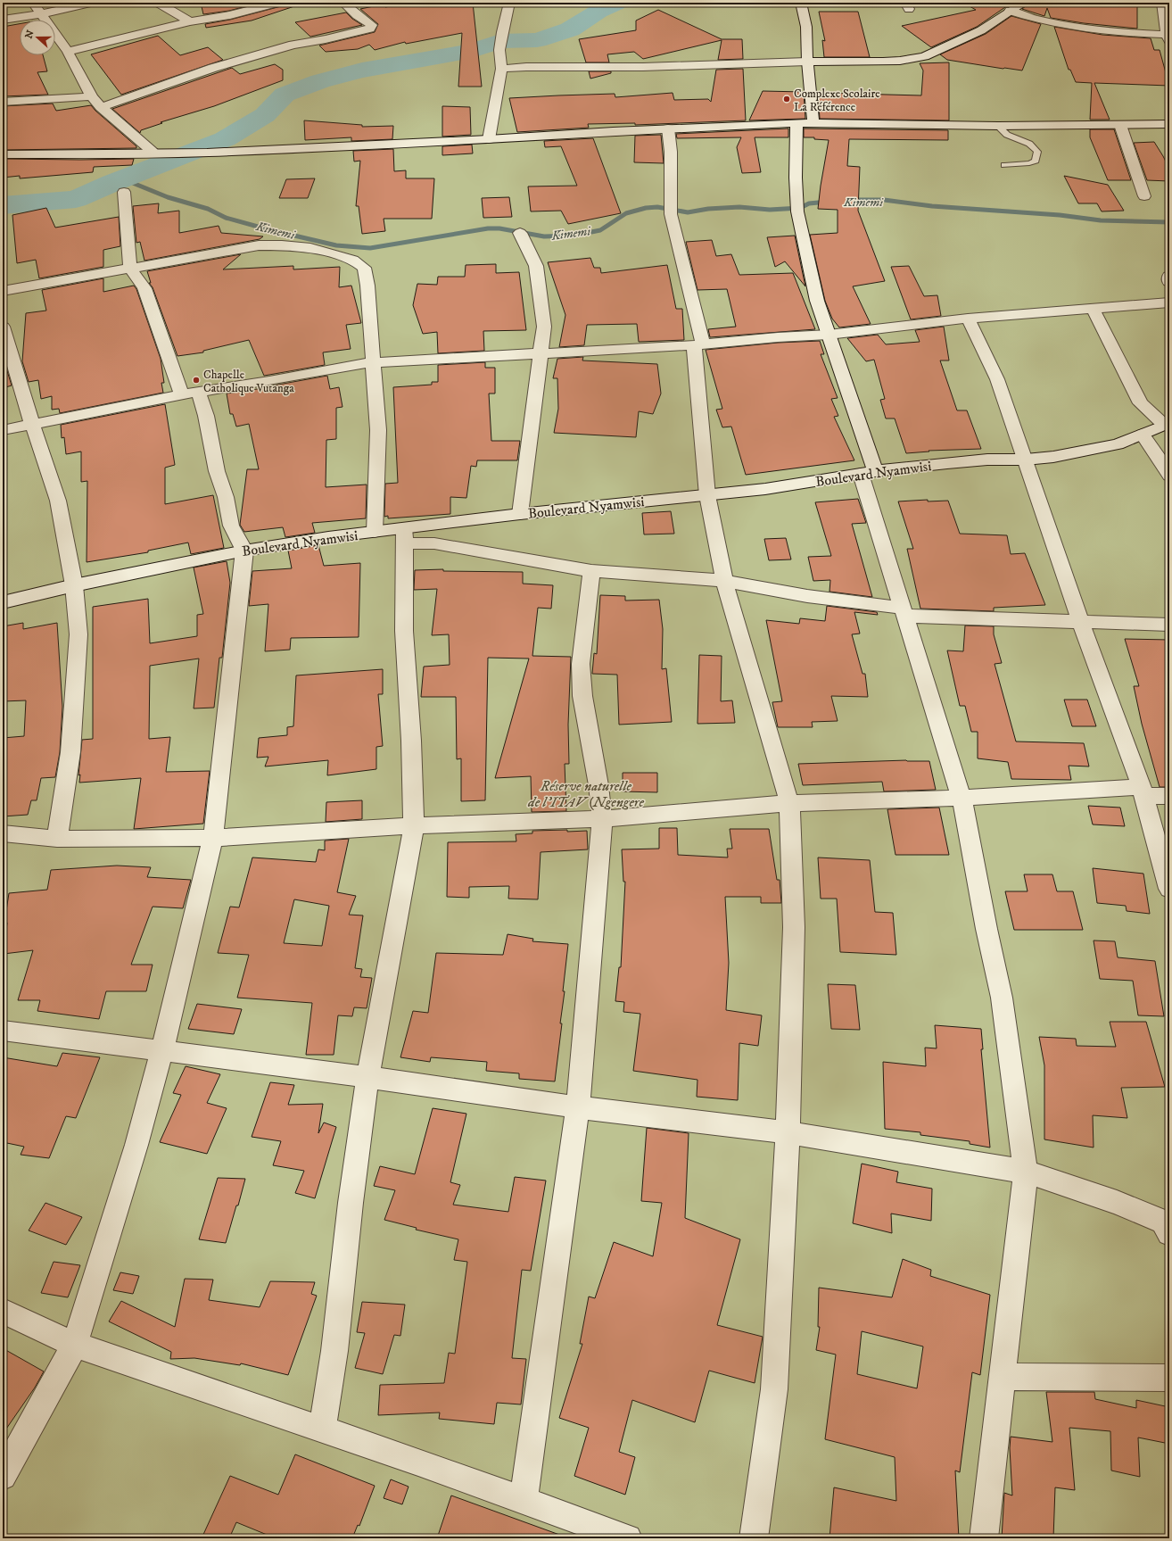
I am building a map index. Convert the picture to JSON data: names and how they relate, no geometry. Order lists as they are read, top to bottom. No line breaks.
{"streets":{"street":["Boulevard Nyamwisi"]},"water":["Kimemi"],"parks":["Réserve naturelle de l'ITAV (Ngengere"],"places":["Complexe Scolaire La Référence","Chapelle Catholique Vutanga"],"north":"left"}
